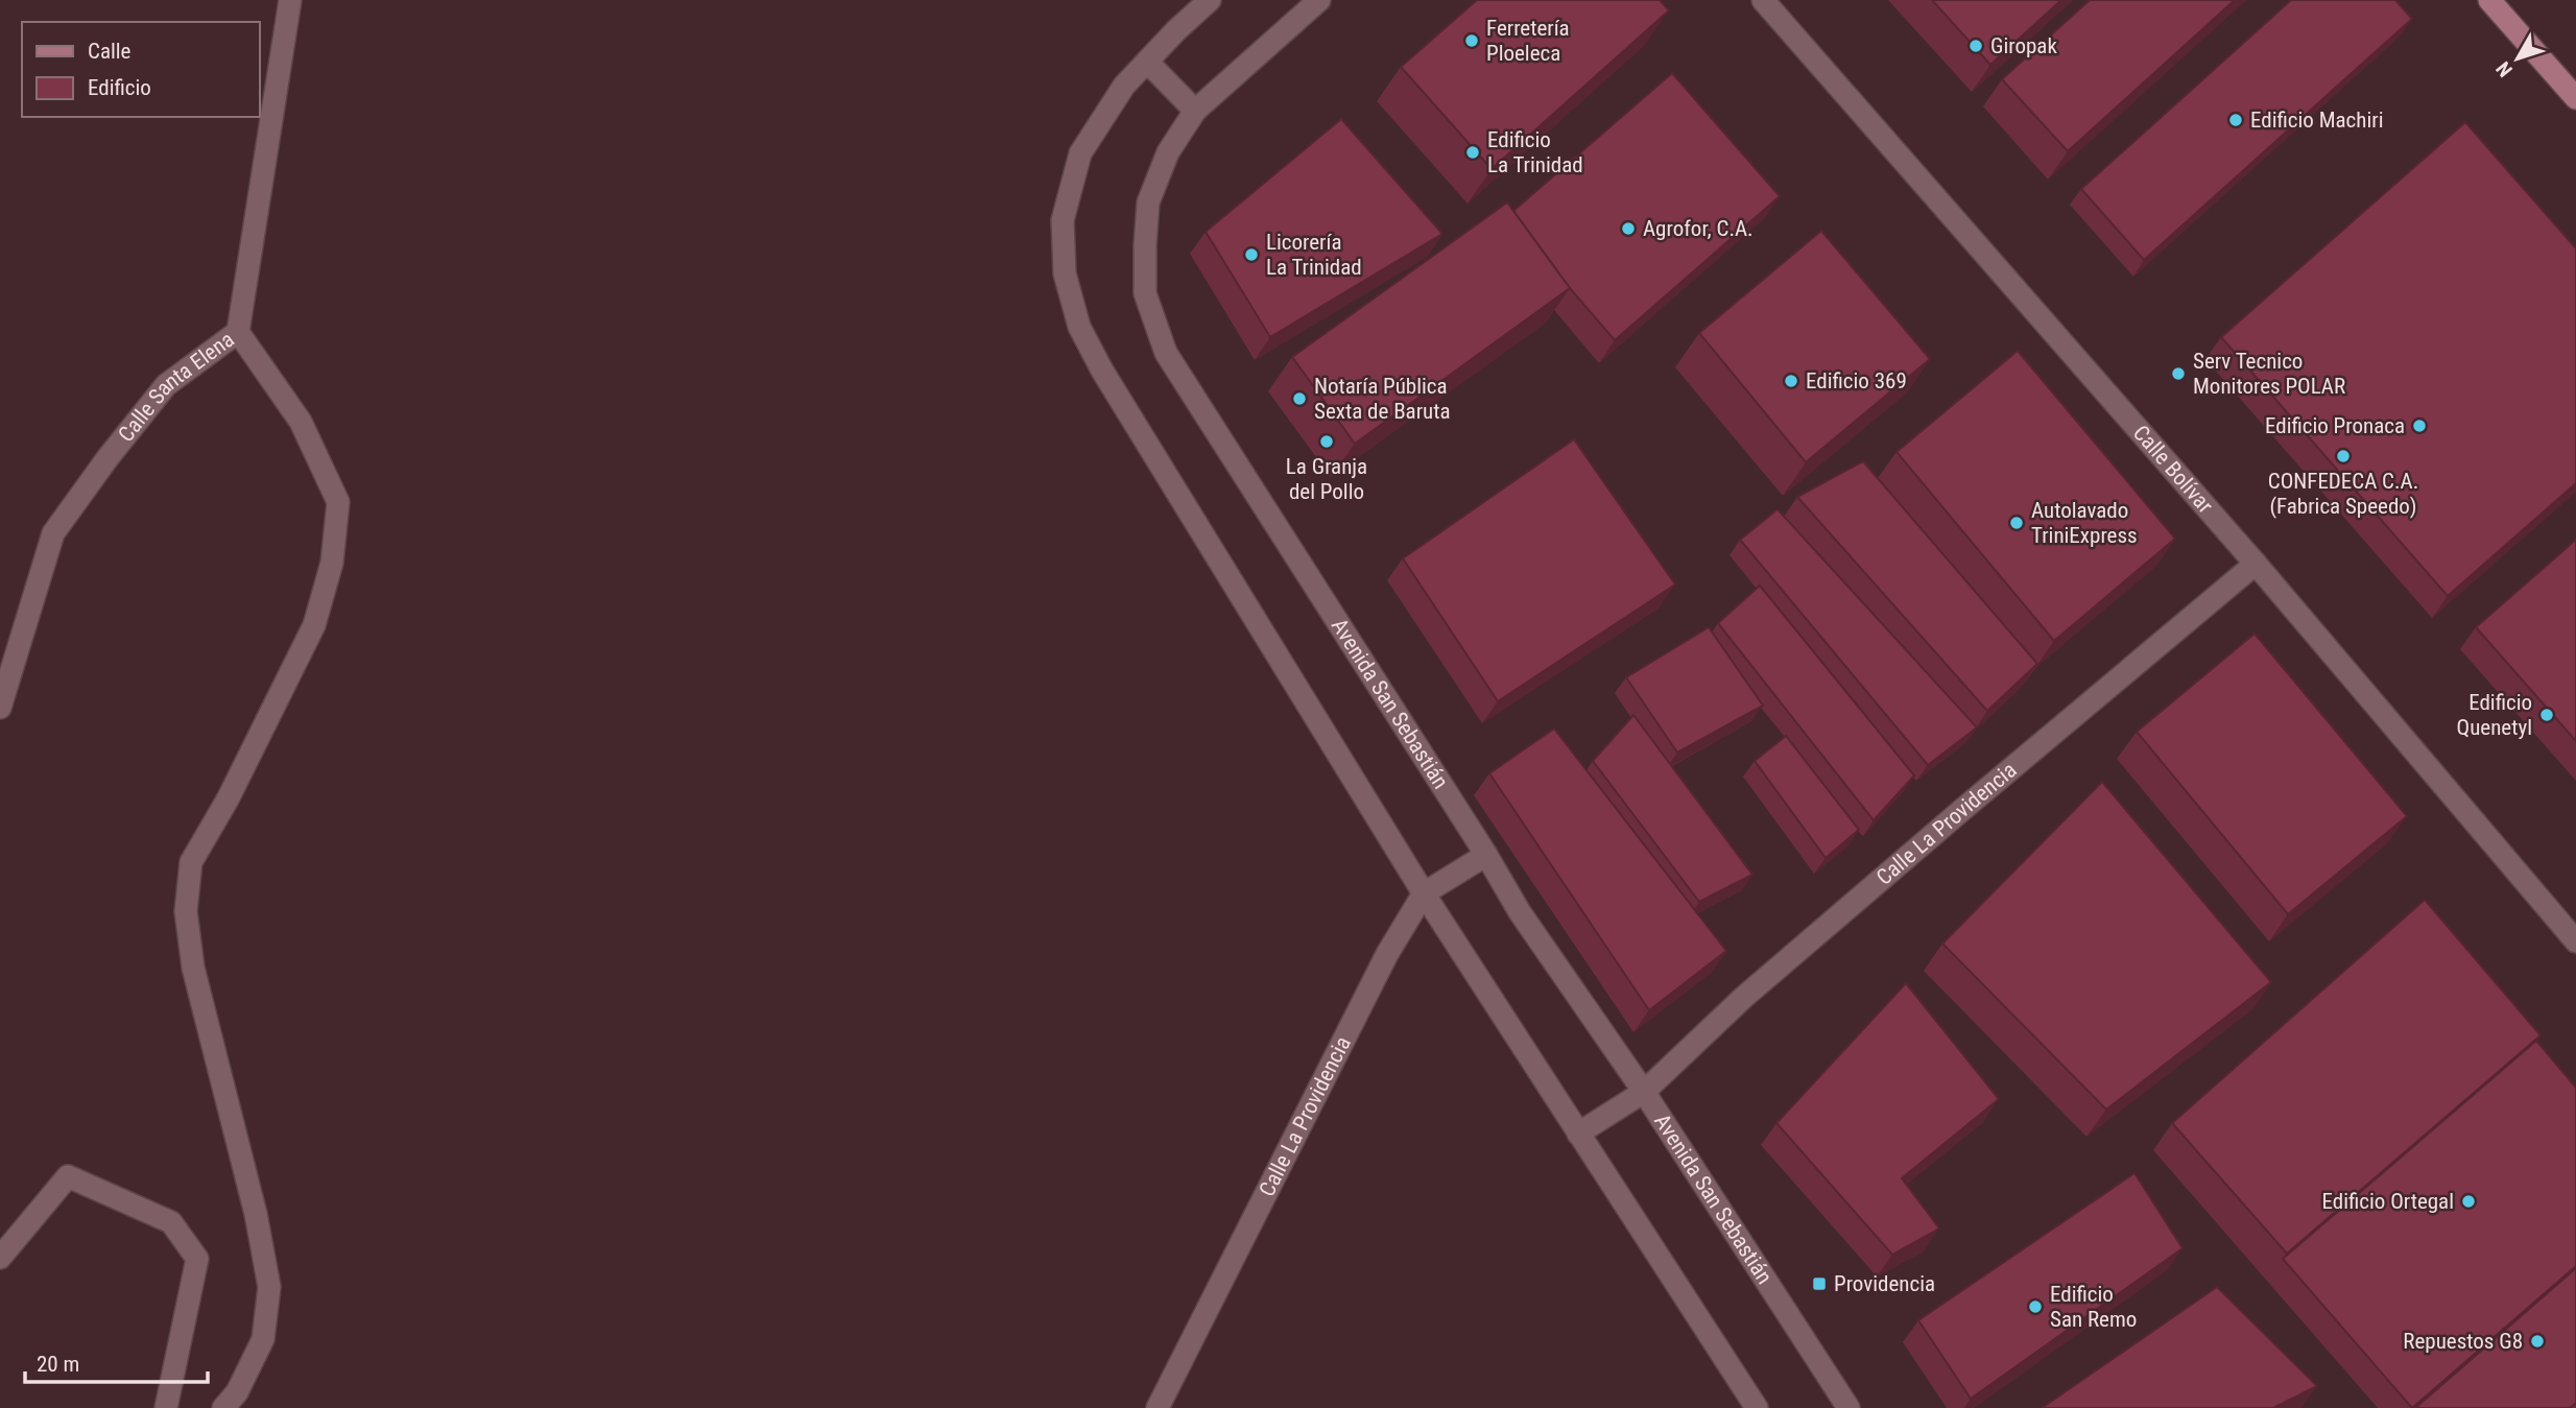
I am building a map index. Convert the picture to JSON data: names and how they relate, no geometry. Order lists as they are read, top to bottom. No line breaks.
{"streets":{"street":["Calle Santa Elena","Calle Bolívar","Avenida San Sebastián","Calle La Providencia"]},"crossings":[["Calle Bolívar","Calle La Providencia"],["Avenida San Sebastián","Calle La Providencia"]],"places":{"other":["Ferretería Ploeleca","Giropak","Edificio Machiri","Edificio La Trinidad","Agrofor, C.A.","Licorería La Trinidad","Serv Tecnico Monitores POLAR","Edificio 369","Notaría Pública Sexta de Baruta","Edificio Pronaca","La Granja del Pollo","CONFEDECA C.A. (Fabrica Speedo)","Autolavado TriniExpress","Edificio Quenetyl","Edificio Ortegal","Edificio San Remo","Repuestos G8"],"transit":["Providencia"]},"legend":["Calle","Edificio"],"scale_bar":"20 m","north":"bottom left"}
